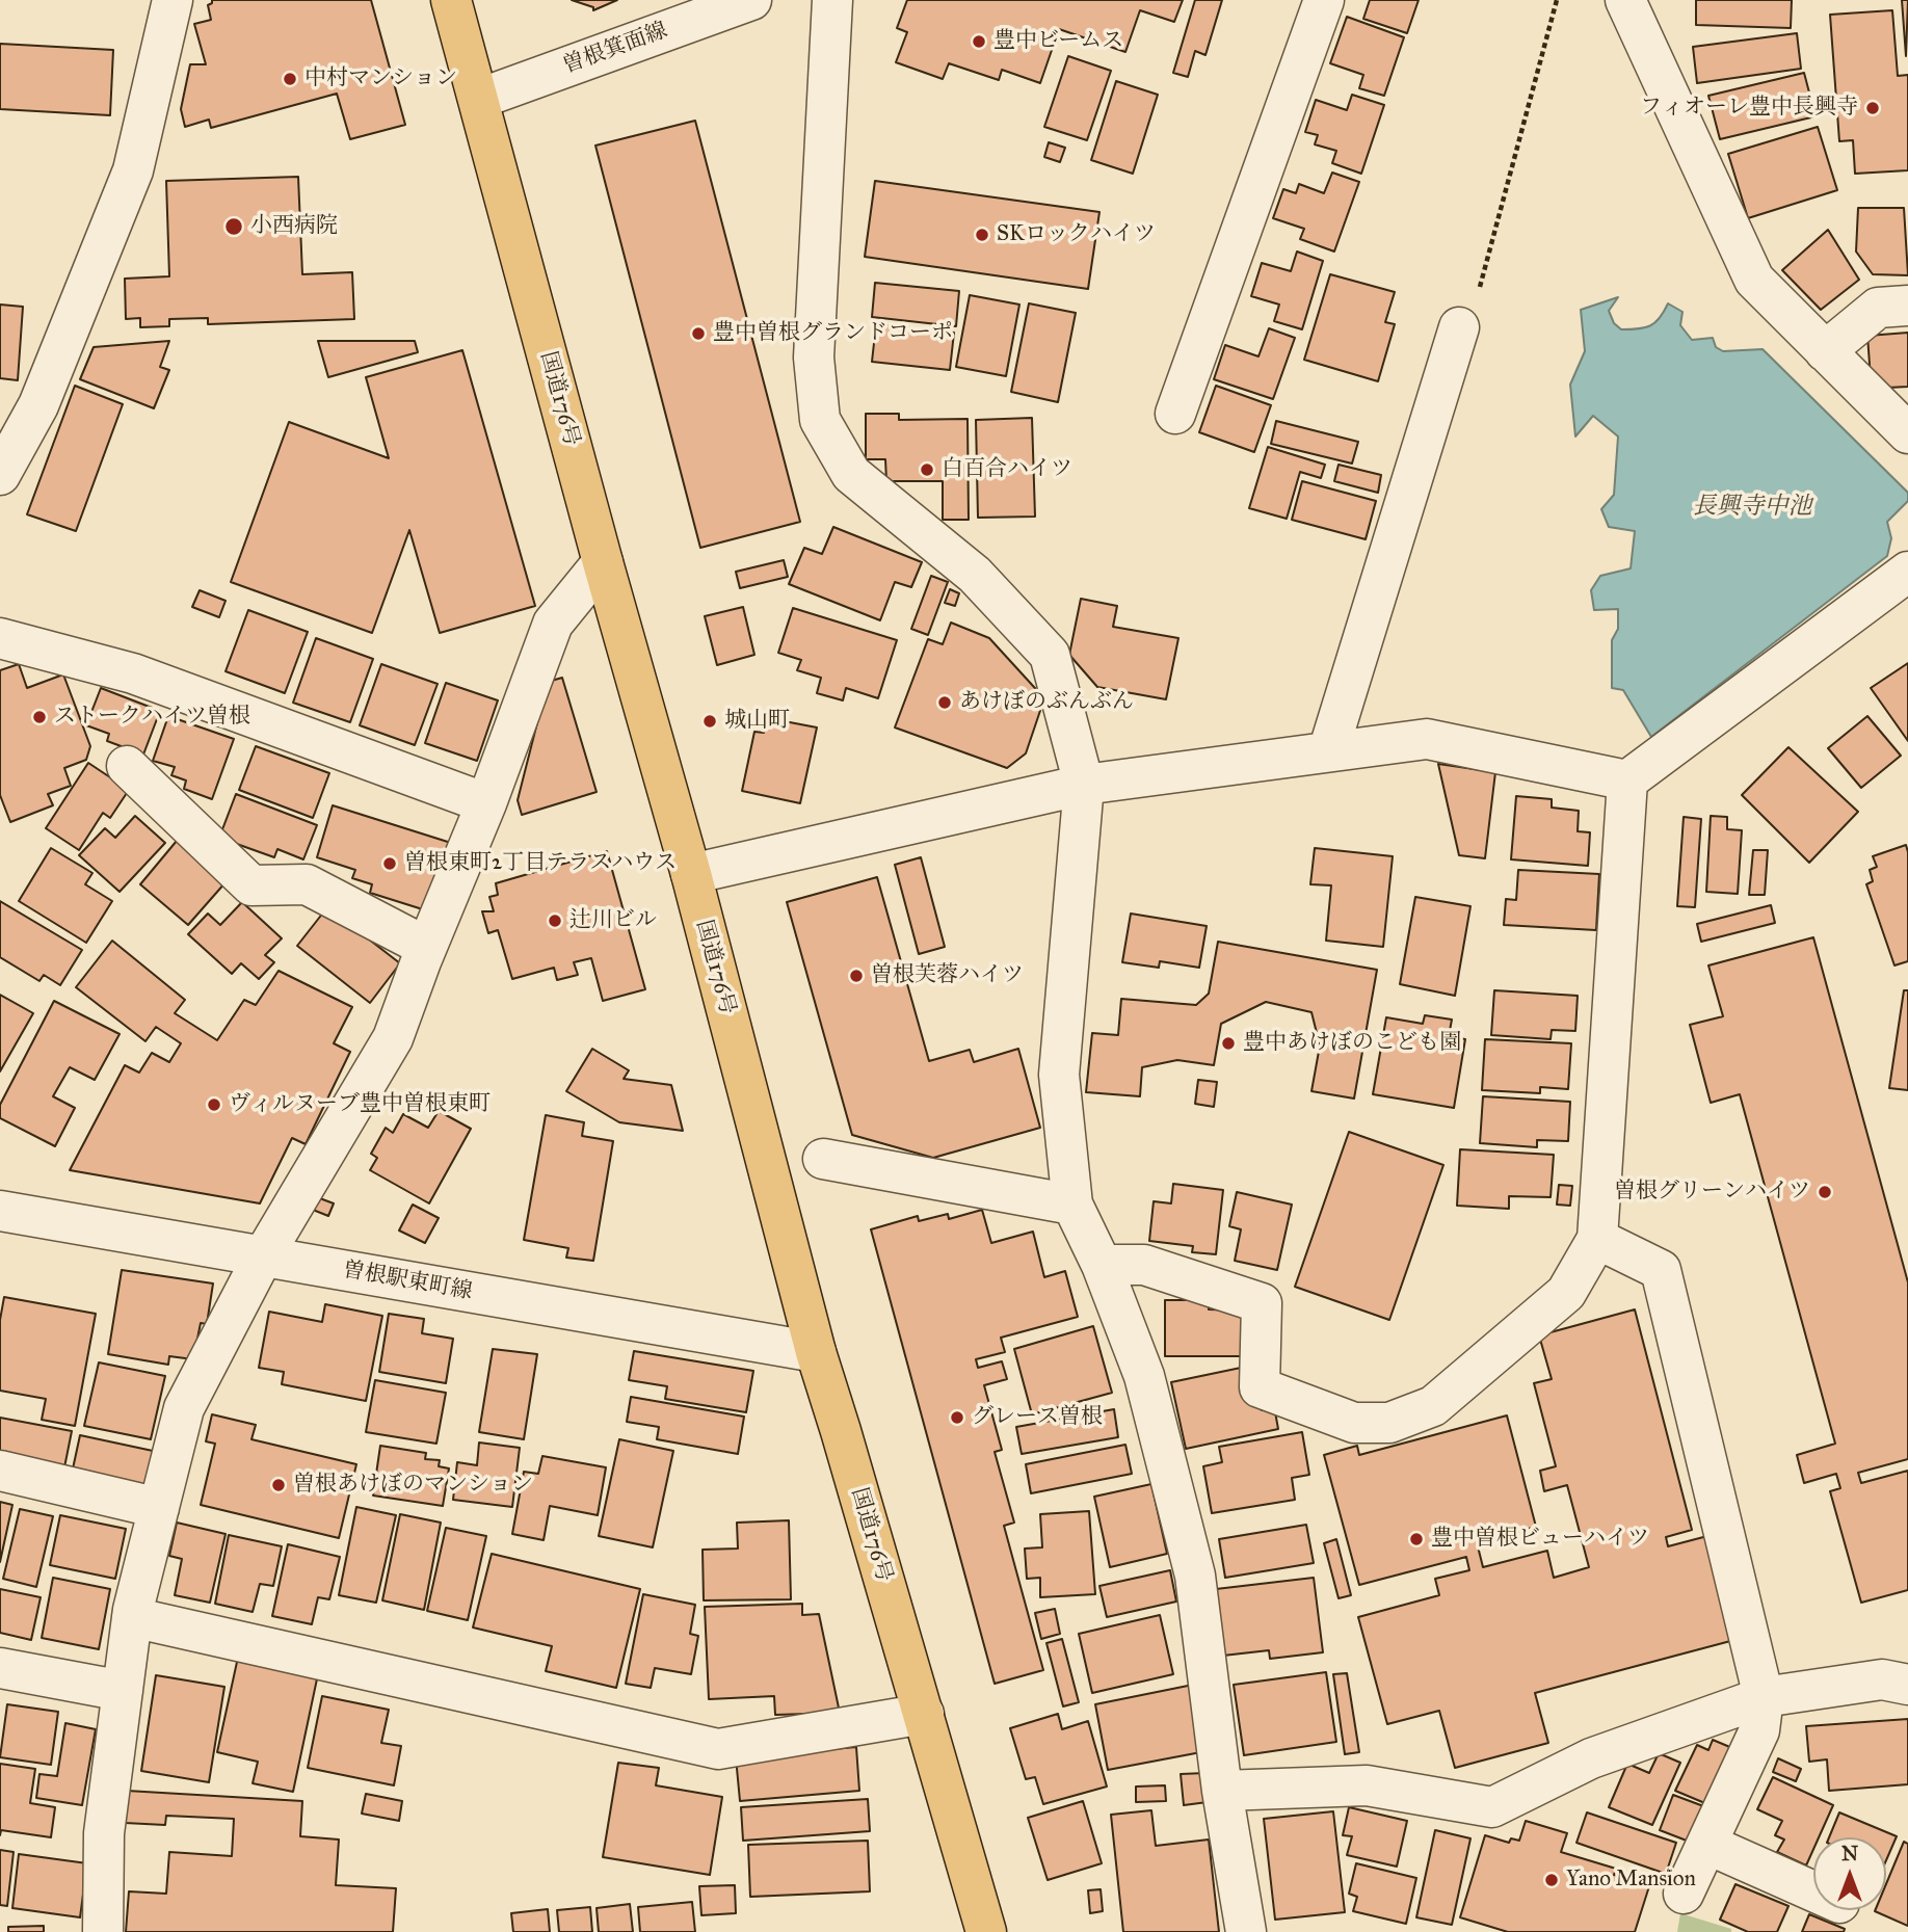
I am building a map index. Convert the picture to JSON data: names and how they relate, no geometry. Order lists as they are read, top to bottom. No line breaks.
{"streets":{"highway":["国道176号"],"street":["曽根箕面線","曽根駅東町線"]},"crossings":[["曽根箕面線","国道176号"],["国道176号","曽根駅東町線"]],"water":["長興寺中池"],"places":["豊中ビームス","中村マンション","フィオーレ豊中長興寺","小西病院","SKロックハイツ","豊中曽根グランドコーポ","白百合ハイツ","あけぼのぶんぶん","ストークハイツ曽根","城山町","曽根東町2丁目テラスハウス","辻川ビル","曽根芙蓉ハイツ","豊中あけぼのこども園","ヴィルヌーブ豊中曽根東町","曽根グリーンハイツ","グレース曽根","曽根あけぼのマンション","豊中曽根ビューハイツ","Yano Mansion"],"north":"top"}
